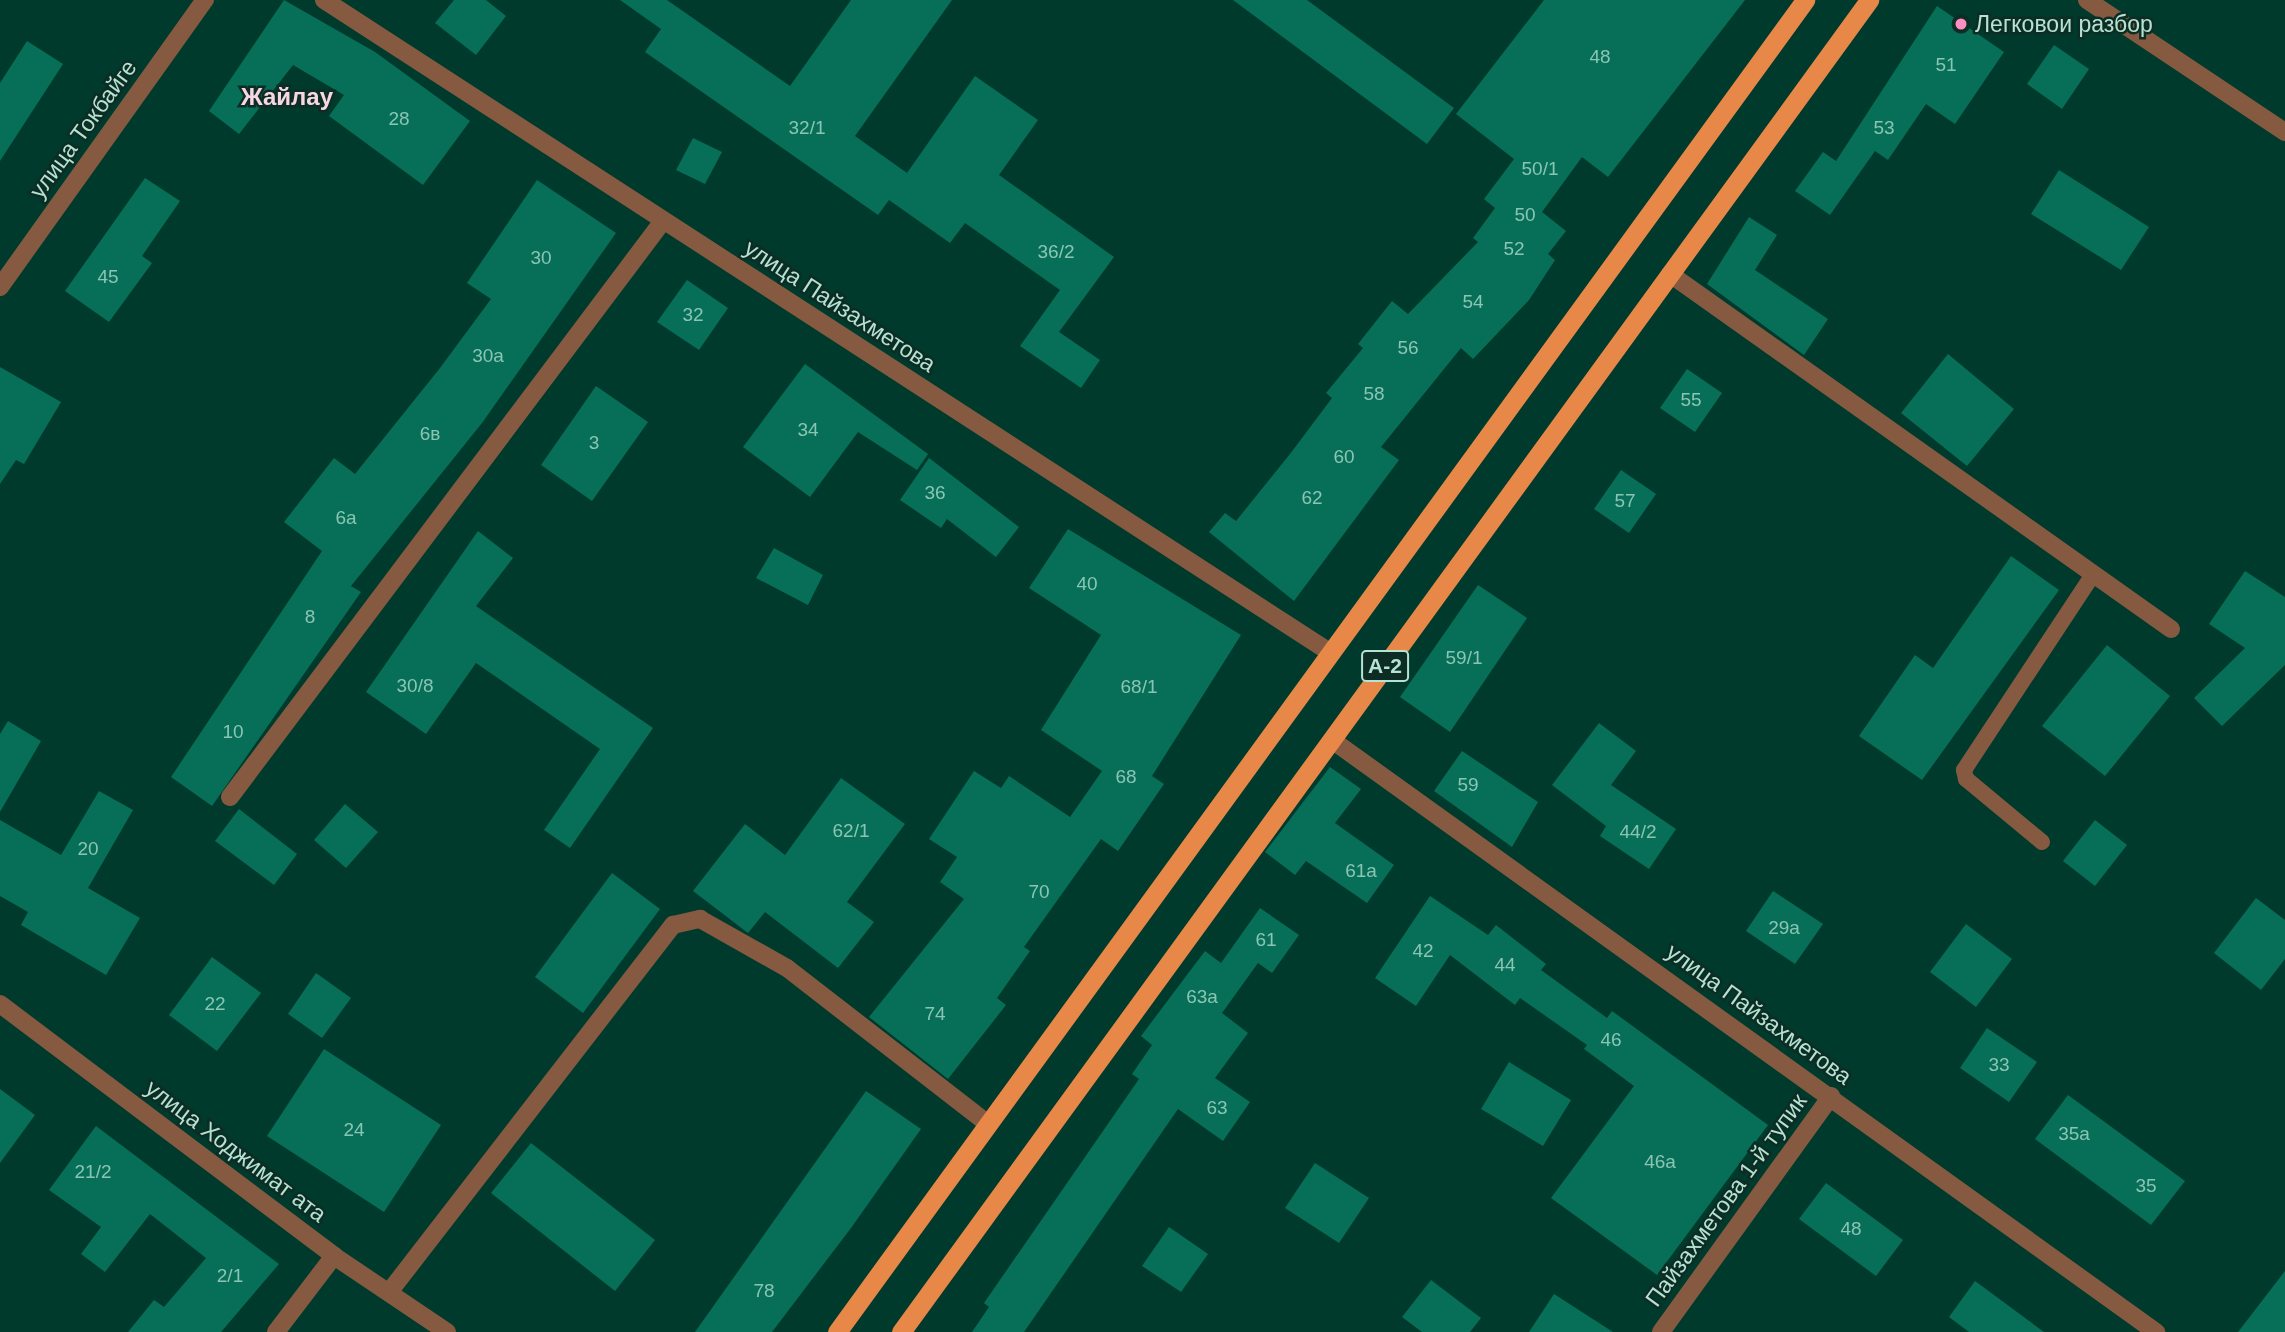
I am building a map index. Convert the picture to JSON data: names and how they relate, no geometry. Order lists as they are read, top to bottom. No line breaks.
{"streets":{"highway":["A-2"],"street":["улица Токбайге","улица Пайзахметова","улица Ходжимат ата","Пайзахметова 1-й тупик"]},"crossings":[["улица Пайзахметова","A-2"],["улица Пайзахметова","Пайзахметова 1-й тупик"]],"districts":["Жайлау"],"places":["Легковои разбор"],"house_numbers":["48","51","28","32/1","53","50/1","50","52","36/2","30","45","54","32","56","30а","58","55","34","6в","3","60","36","62","57","6а","40","8","59/1","30/8","68/1","10","68","59","62/1","44/2","20","61а","70","29а","61","42","44","63а","22","74","46","33","63","24","35а","46а","21/2","35","48","2/1","78"]}
